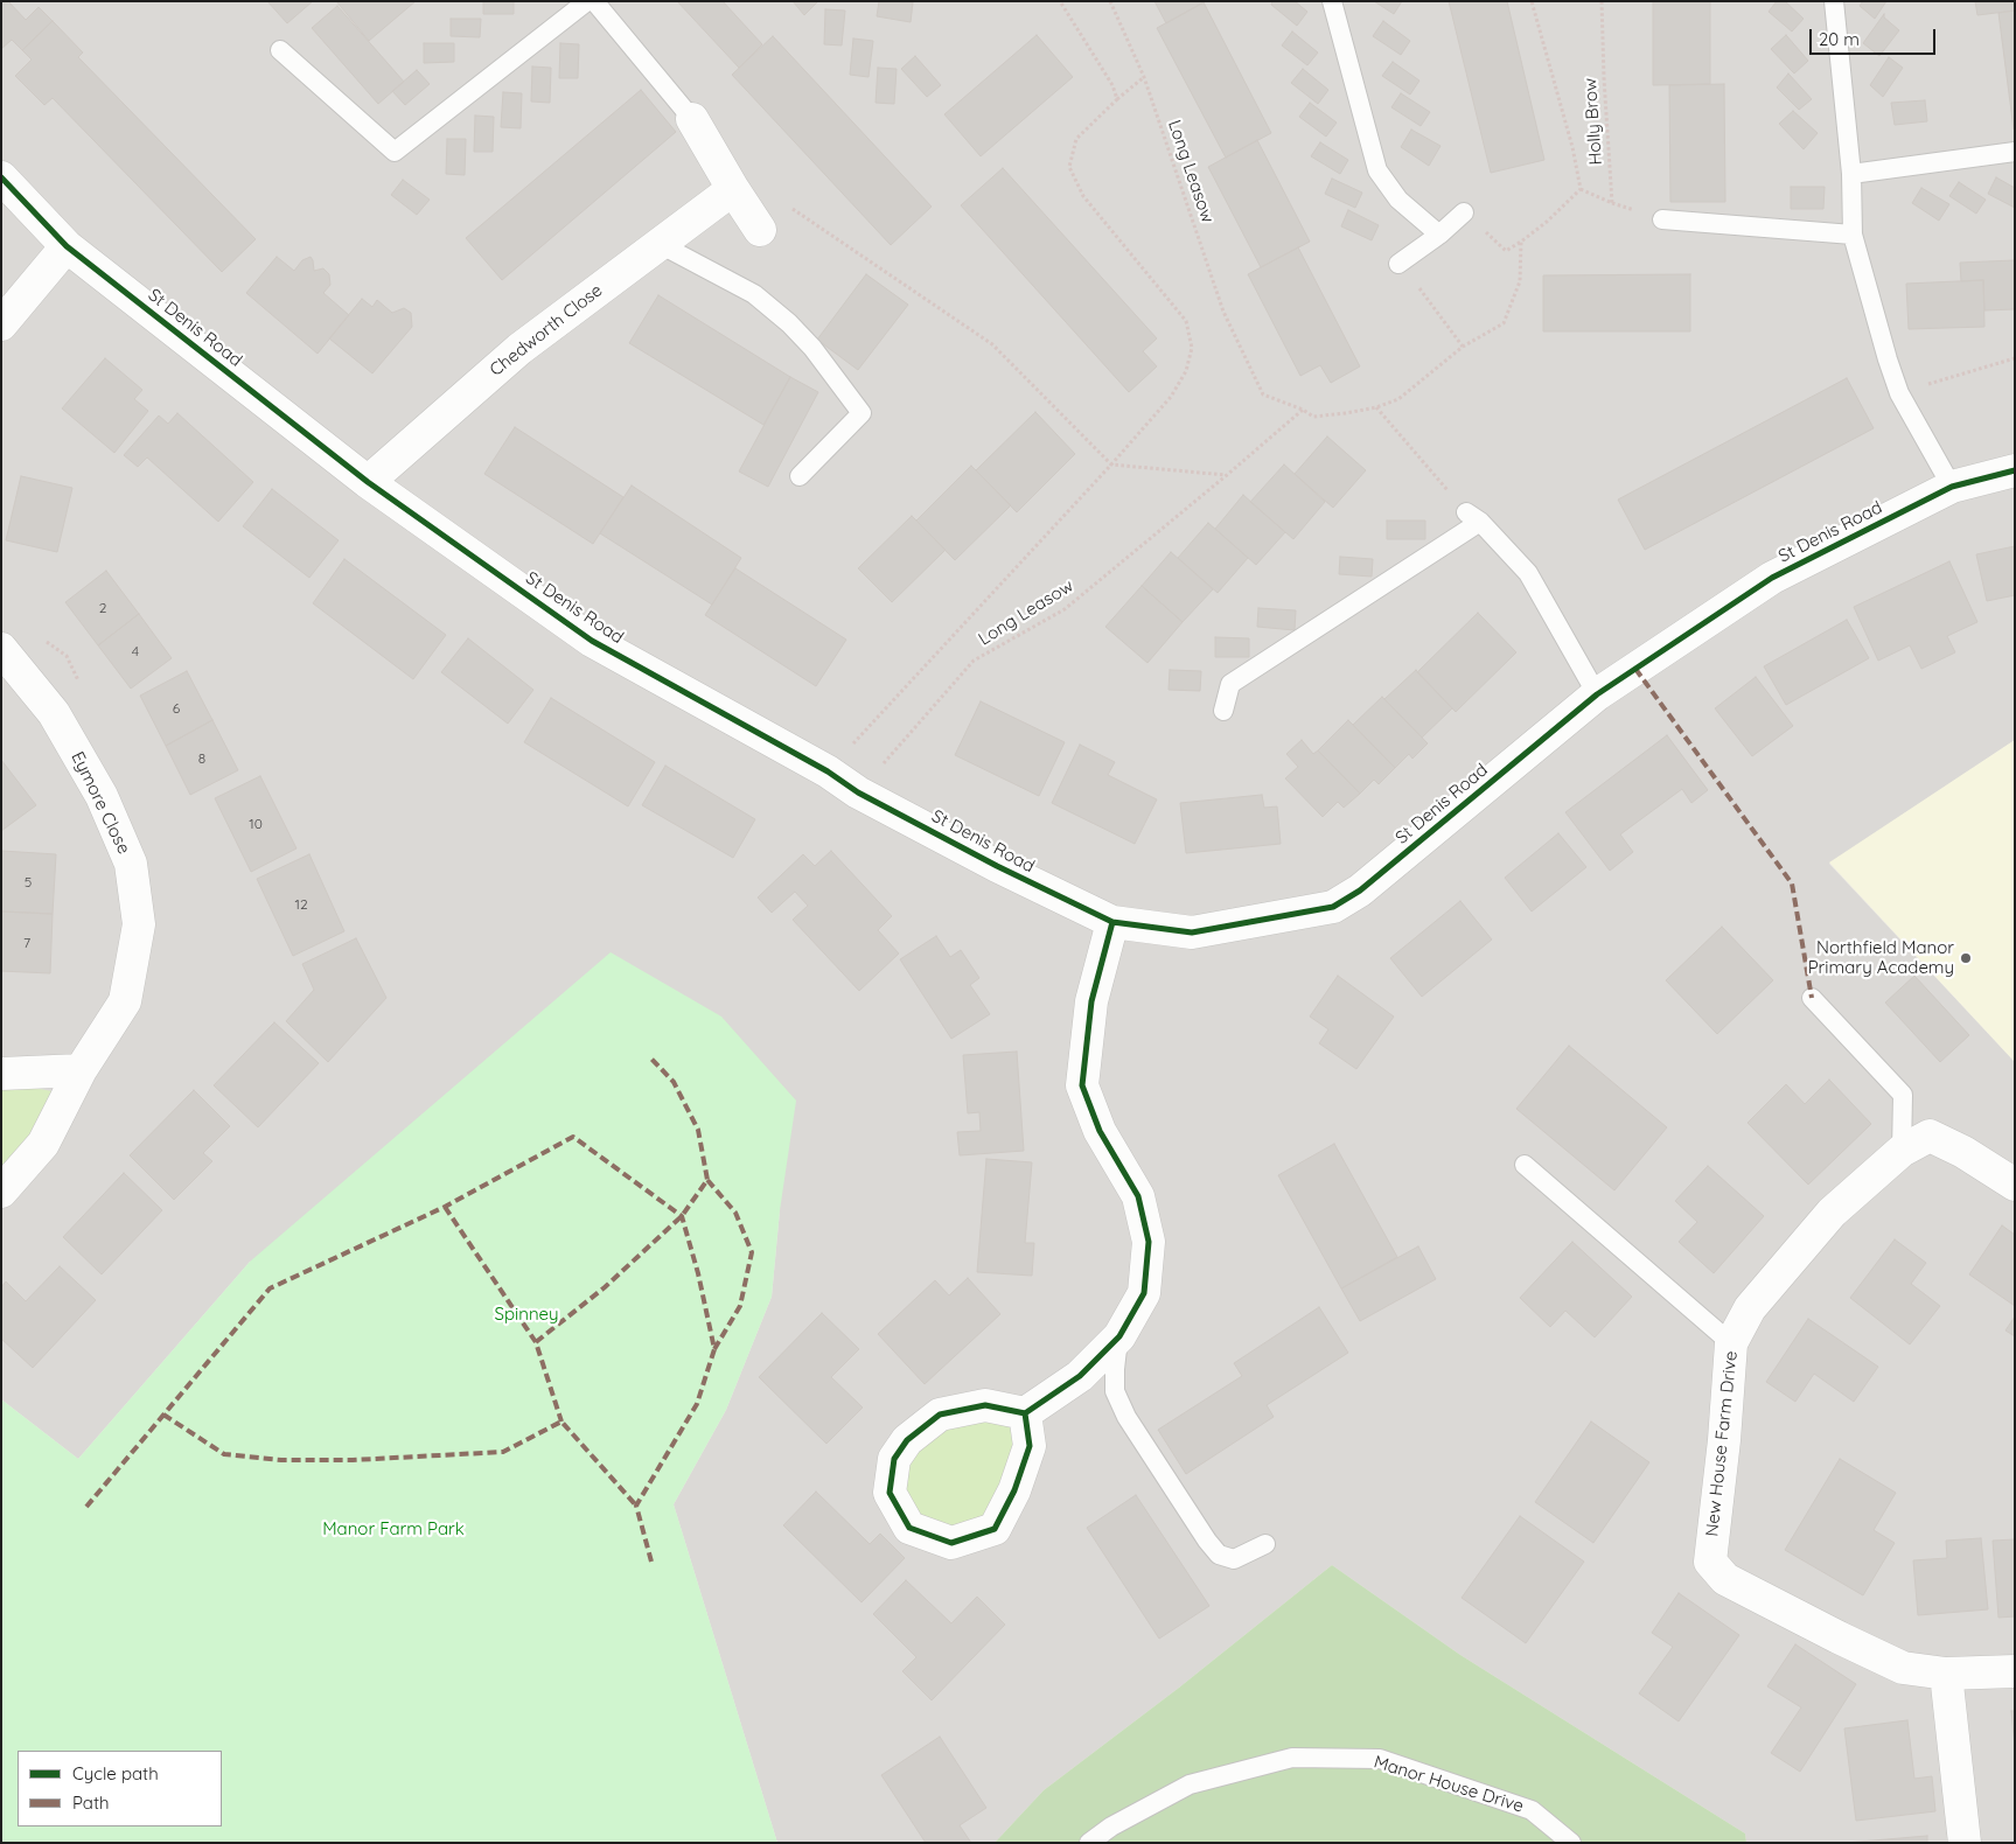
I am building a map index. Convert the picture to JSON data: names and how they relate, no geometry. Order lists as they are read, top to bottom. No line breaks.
{"streets":{"street":["St Denis Road","Chedworth Close","Eymore Close","New House Farm Drive"],"lane":["Manor House Drive"],"path":["Holly Brow","Long Leasow"]},"crossings":[["Holly Brow","Long Leasow"],["Long Leasow","St Denis Road"],["St Denis Road","Chedworth Close"]],"parks":["Spinney","Manor Farm Park"],"places":["Northfield Manor Primary Academy"],"house_numbers":["2","4","6","8","10","5","12","7"],"legend":["Cycle path","Path"],"scale_bar":"20 m"}
